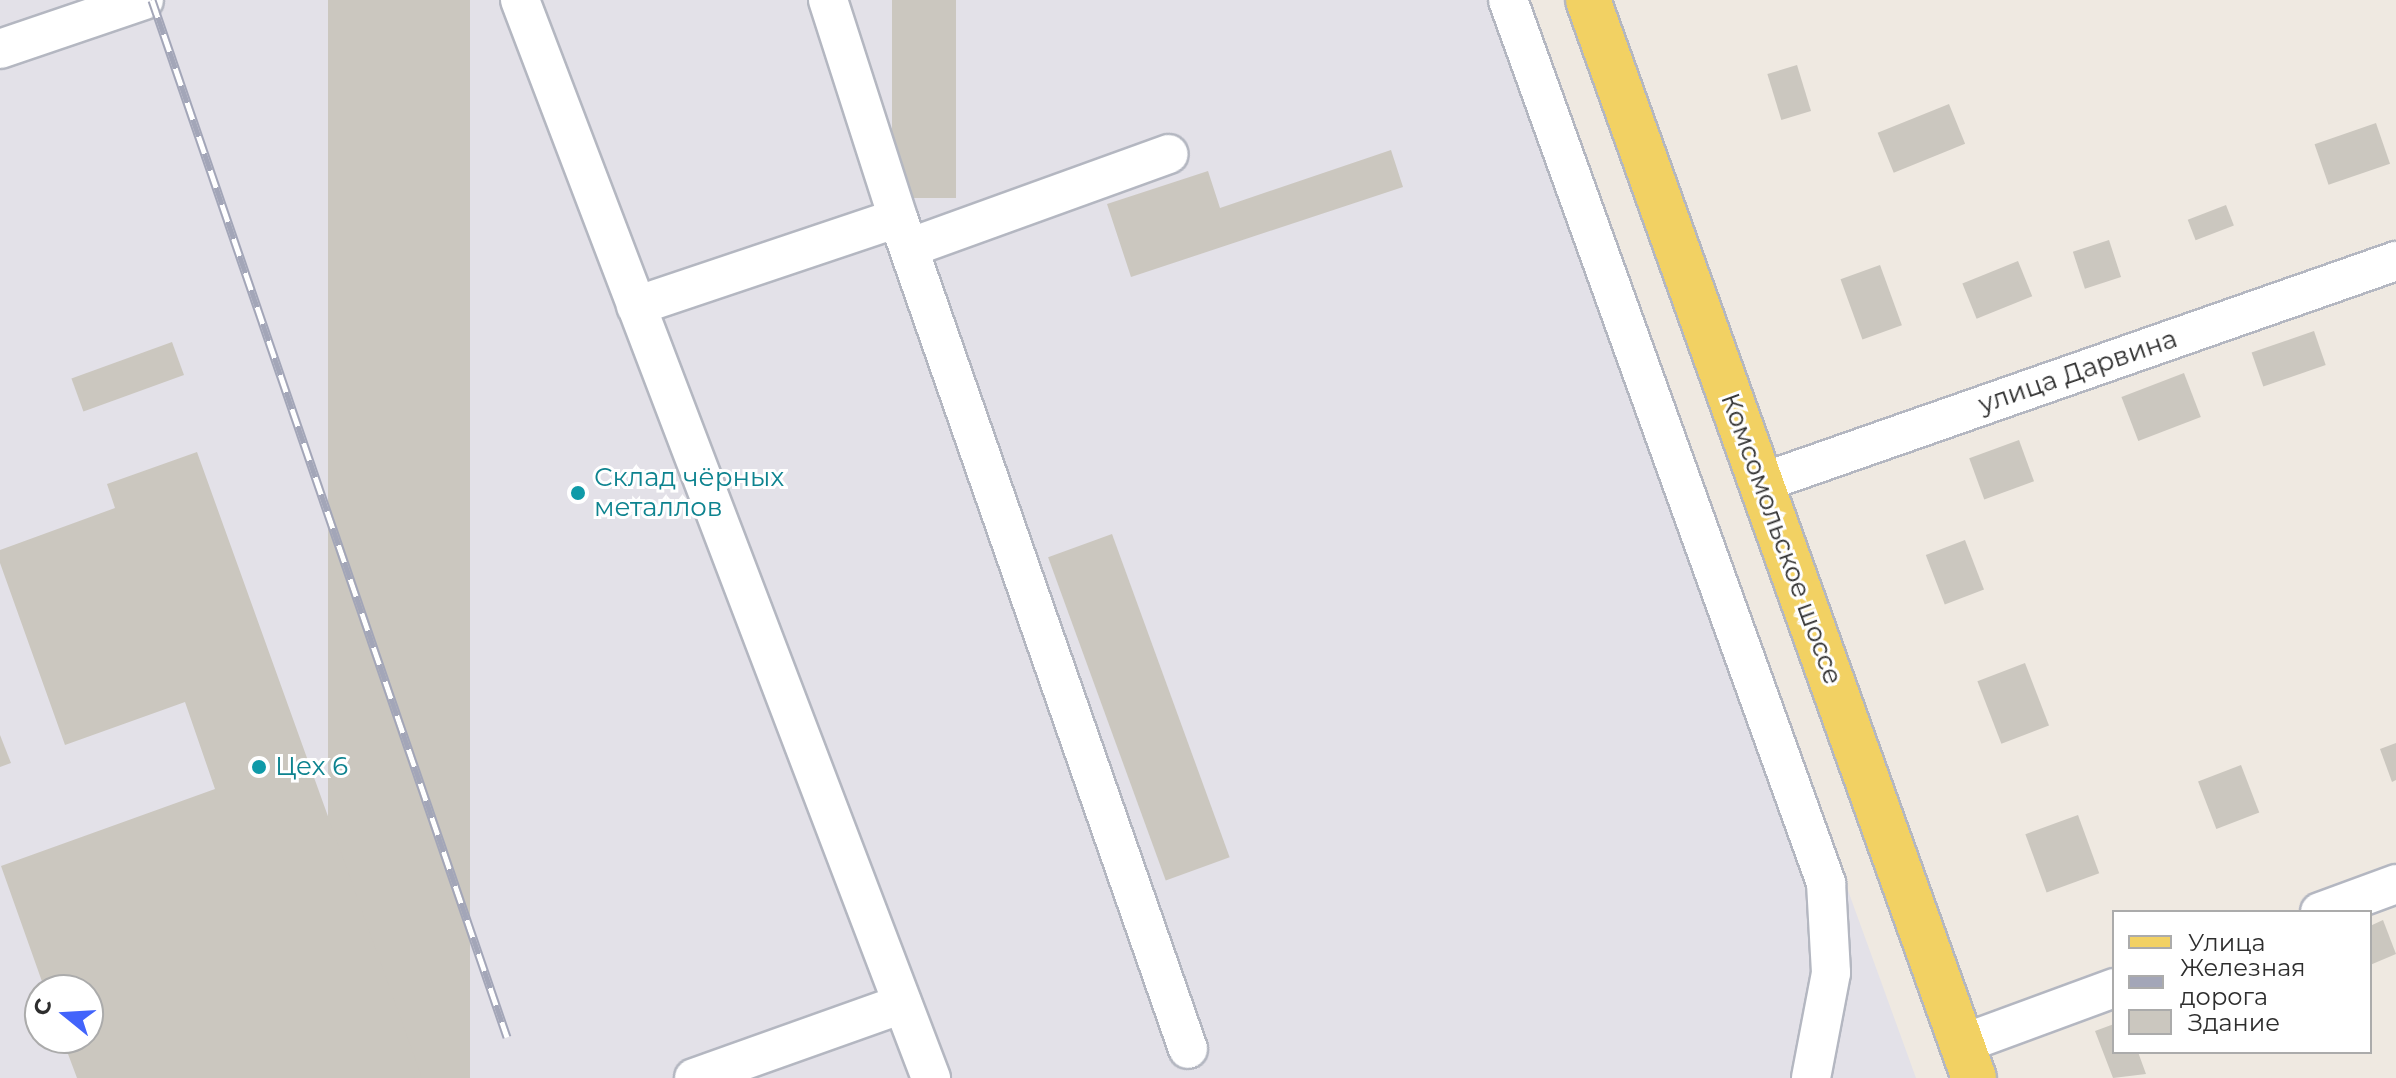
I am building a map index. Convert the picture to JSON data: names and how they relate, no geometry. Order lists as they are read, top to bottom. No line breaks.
{"streets":{"main road":["Комсомольское шоссе"],"street":["улица Дарвина"]},"crossings":[["улица Дарвина","Комсомольское шоссе"]],"places":["Склад чёрных металлов","Цех 6"],"legend":["Улица","Железная дорога","Здание"],"north":"left"}
